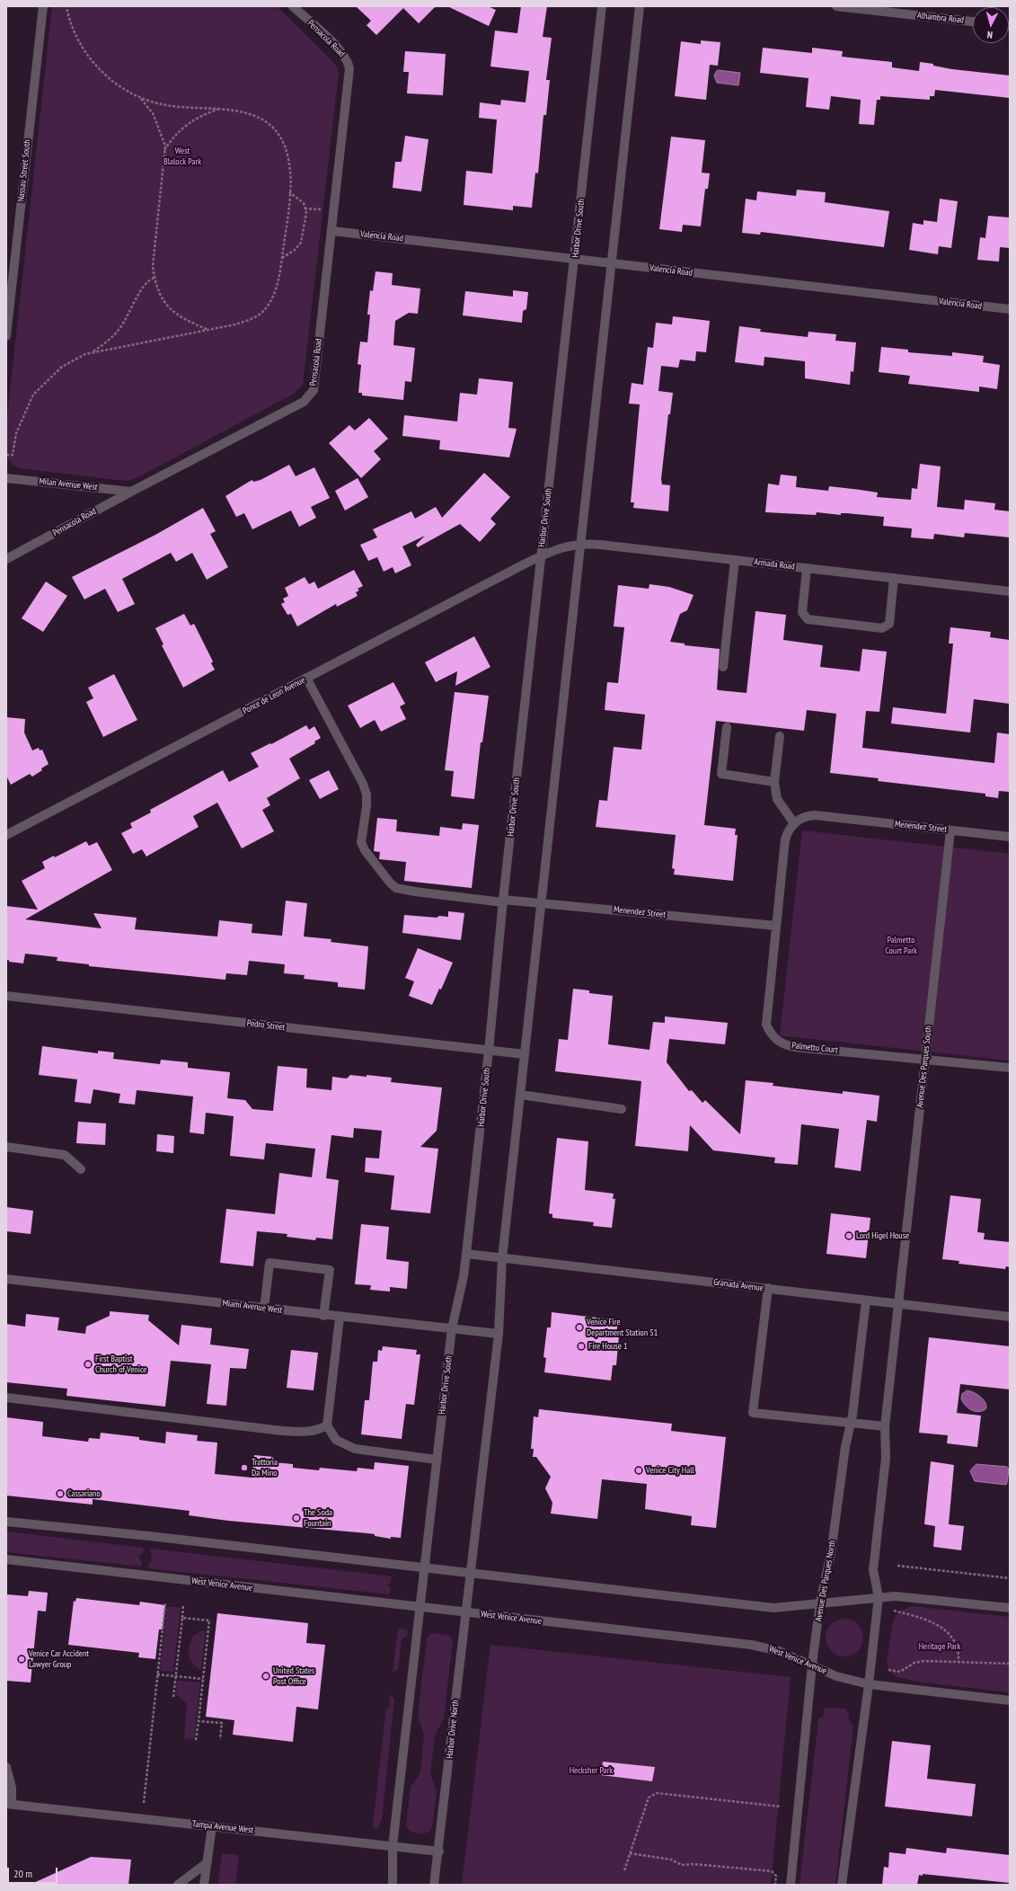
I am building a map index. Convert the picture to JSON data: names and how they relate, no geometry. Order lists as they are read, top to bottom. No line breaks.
{"streets":{"street":["Alhambra Road","Pensacola Road","Nassau Street South","Harbor Drive South","Valencia Road","Milan Avenue West","Armada Road","Ponce de Leon Avenue","Menendez Street","Pedro Street","Palmetto Court","Avenue Des Parques South","Granada Avenue","Miami Avenue West","Avenue Des Parques North","West Venice Avenue","Harbor Drive North","Tampa Avenue West"]},"crossings":[["Pensacola Road","Valencia Road"],["Pensacola Road","Milan Avenue West"],["Harbor Drive South","Valencia Road"],["Harbor Drive South","Armada Road"],["Harbor Drive South","Ponce de Leon Avenue"],["Harbor Drive South","Menendez Street"],["Harbor Drive South","Pedro Street"],["Harbor Drive South","Granada Avenue"],["Harbor Drive South","Miami Avenue West"],["Harbor Drive South","West Venice Avenue"],["Armada Road","Ponce de Leon Avenue"],["Ponce de Leon Avenue","Menendez Street"],["Menendez Street","Palmetto Court"],["Menendez Street","Avenue Des Parques South"],["Palmetto Court","Avenue Des Parques South"],["Avenue Des Parques South","Granada Avenue"],["Granada Avenue","Avenue Des Parques North"],["Avenue Des Parques North","West Venice Avenue"],["West Venice Avenue","Harbor Drive North"],["Harbor Drive North","Tampa Avenue West"]],"parks":["West Blalock Park","Palmetto Court Park","Heritage Park","Hecksher Park"],"places":["Lord Higel House","Venice Fire Department Station 51","Fire House 1","First Baptist Church of Venice","Trattoria Da Mino","Venice City Hall","Cassariano","The Soda Fountain","Venice Car Accident Lawyer Group","United States Post Office"],"scale_bar":"20 m","north":"bottom"}
